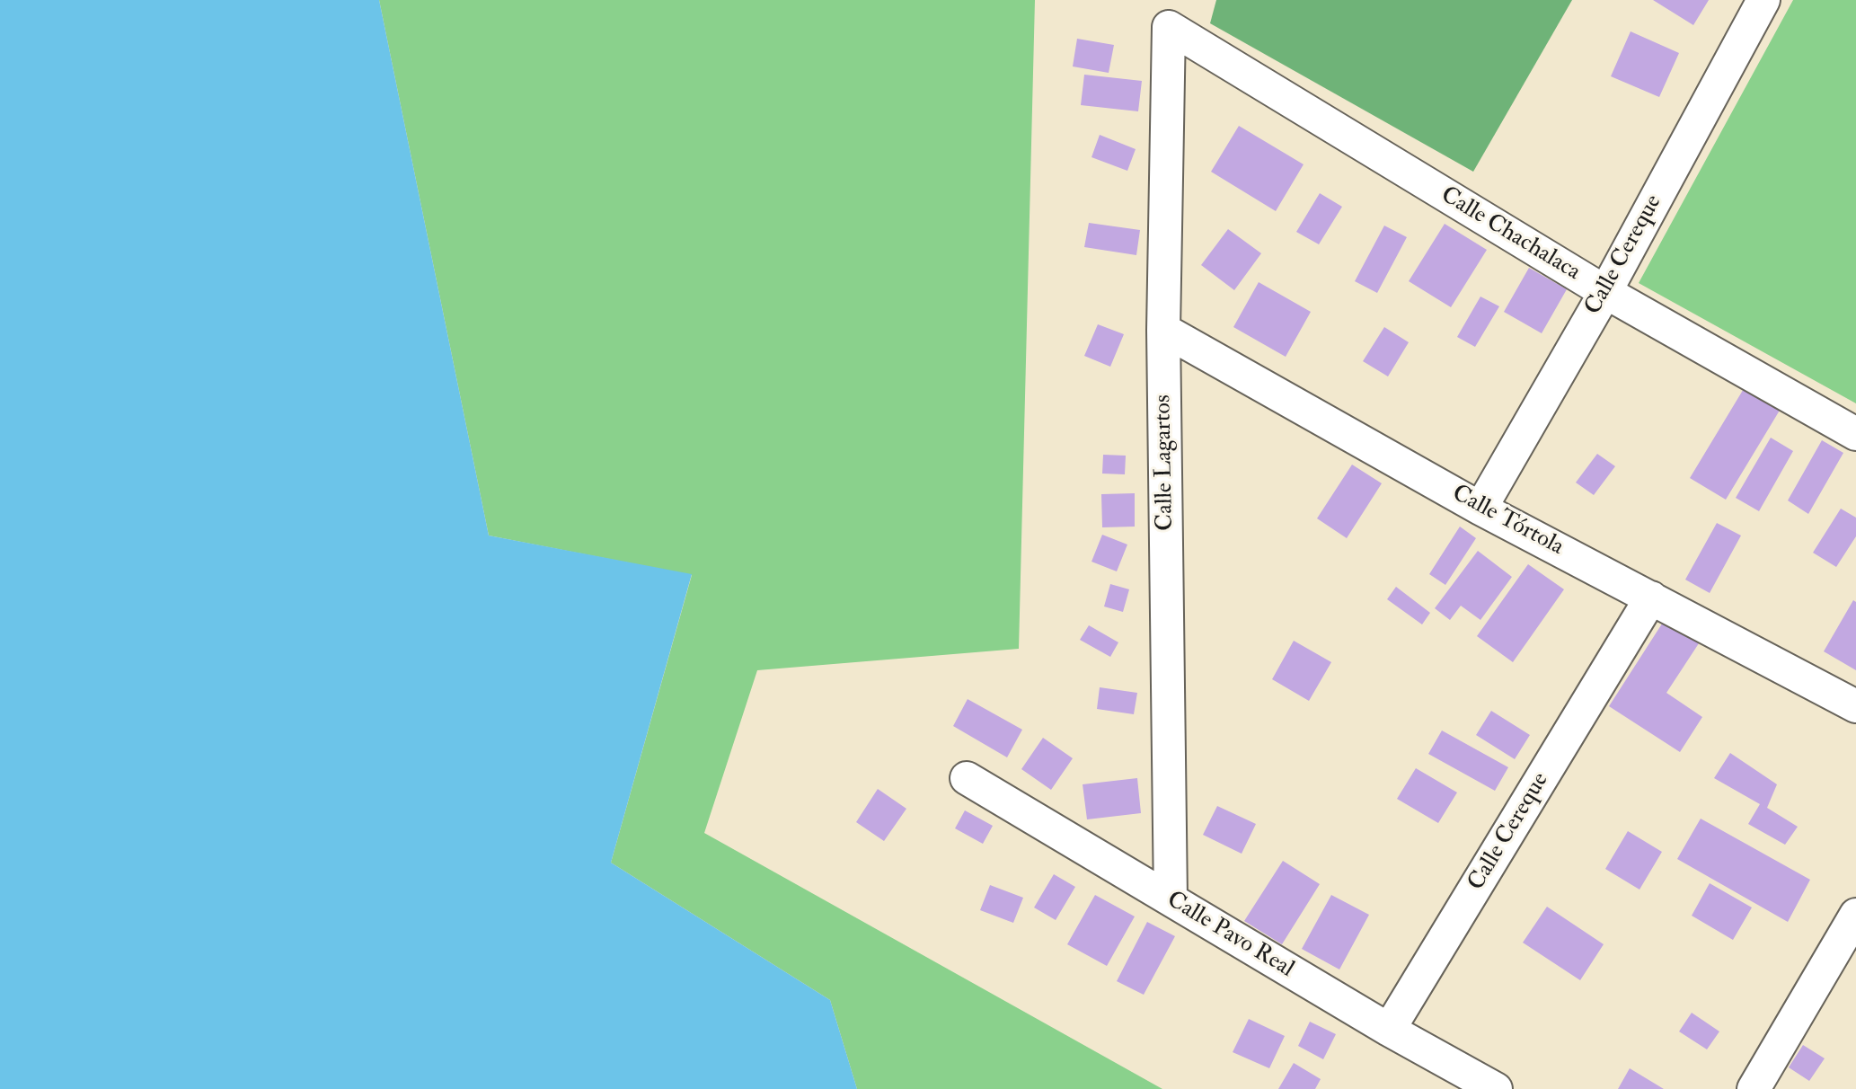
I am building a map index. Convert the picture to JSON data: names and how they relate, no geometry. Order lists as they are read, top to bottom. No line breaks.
{"streets":{"street":["Calle Chachalaca","Calle Cereque","Calle Lagartos","Calle Tórtola","Calle Pavo Real"]},"crossings":[["Calle Chachalaca","Calle Cereque"],["Calle Chachalaca","Calle Lagartos"],["Calle Cereque","Calle Tórtola"],["Calle Cereque","Calle Pavo Real"],["Calle Lagartos","Calle Tórtola"],["Calle Lagartos","Calle Pavo Real"]]}
